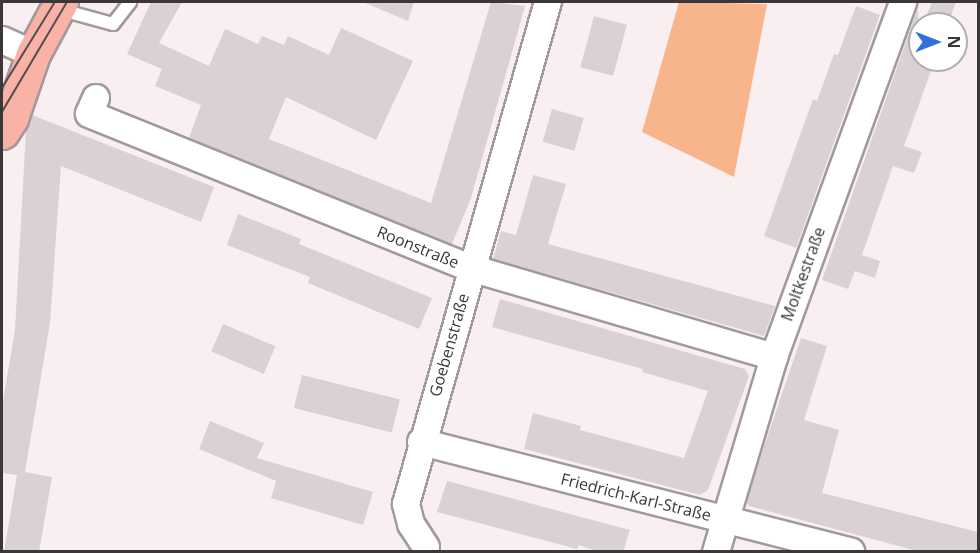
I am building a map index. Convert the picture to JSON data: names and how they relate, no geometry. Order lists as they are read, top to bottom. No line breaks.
{"streets":{"street":["Roonstraße","Moltkestraße","Goebenstraße","Friedrich-Karl-Straße"]},"crossings":[["Roonstraße","Moltkestraße"],["Roonstraße","Goebenstraße"],["Moltkestraße","Friedrich-Karl-Straße"],["Goebenstraße","Friedrich-Karl-Straße"]],"north":"right"}
